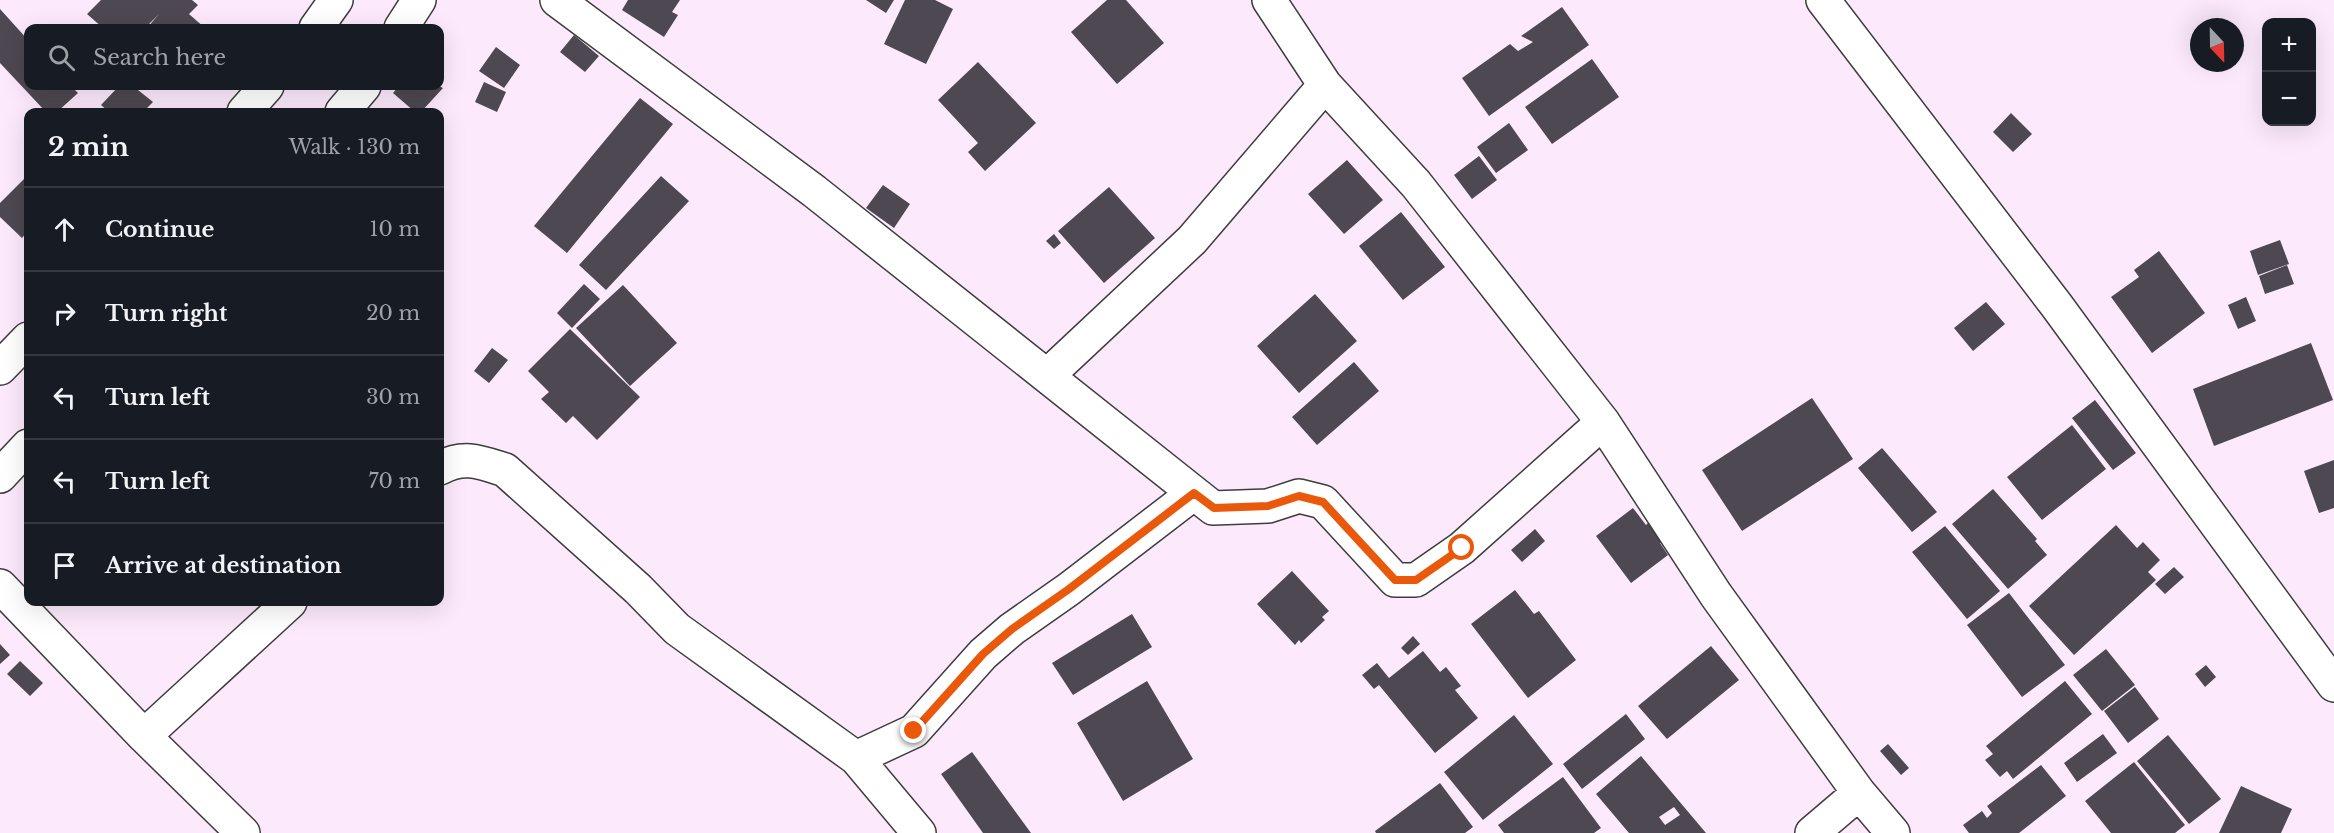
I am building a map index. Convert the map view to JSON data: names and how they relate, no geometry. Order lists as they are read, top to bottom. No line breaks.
{"north":"bottom","page":{"map_buttons":["+","−"],"search":"Search here","heading":["2 min","Walk · 130 m"],"list":[["Continue","10 m"],["Turn right","20 m"],["Turn left","30 m"],["Turn left","70 m"],"Arrive at destination"]}}
